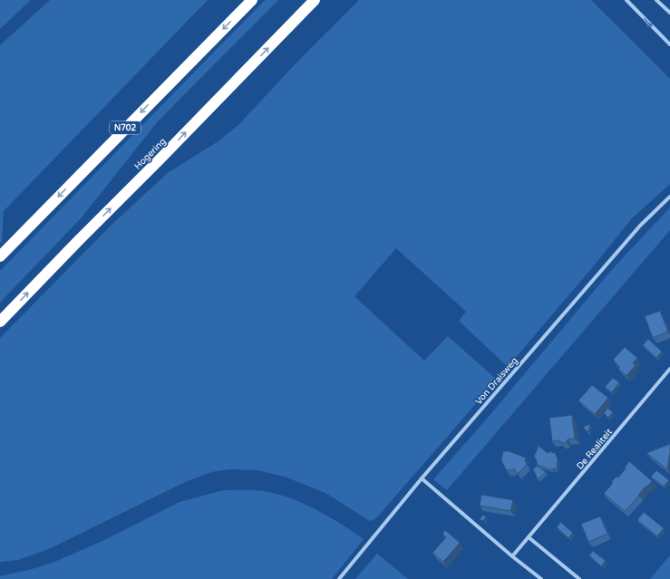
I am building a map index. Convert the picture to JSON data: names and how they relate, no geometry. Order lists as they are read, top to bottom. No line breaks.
{"streets":{"highway":["N702","Hogering"],"street":["Von Draisweg","De Realiteit"]}}
